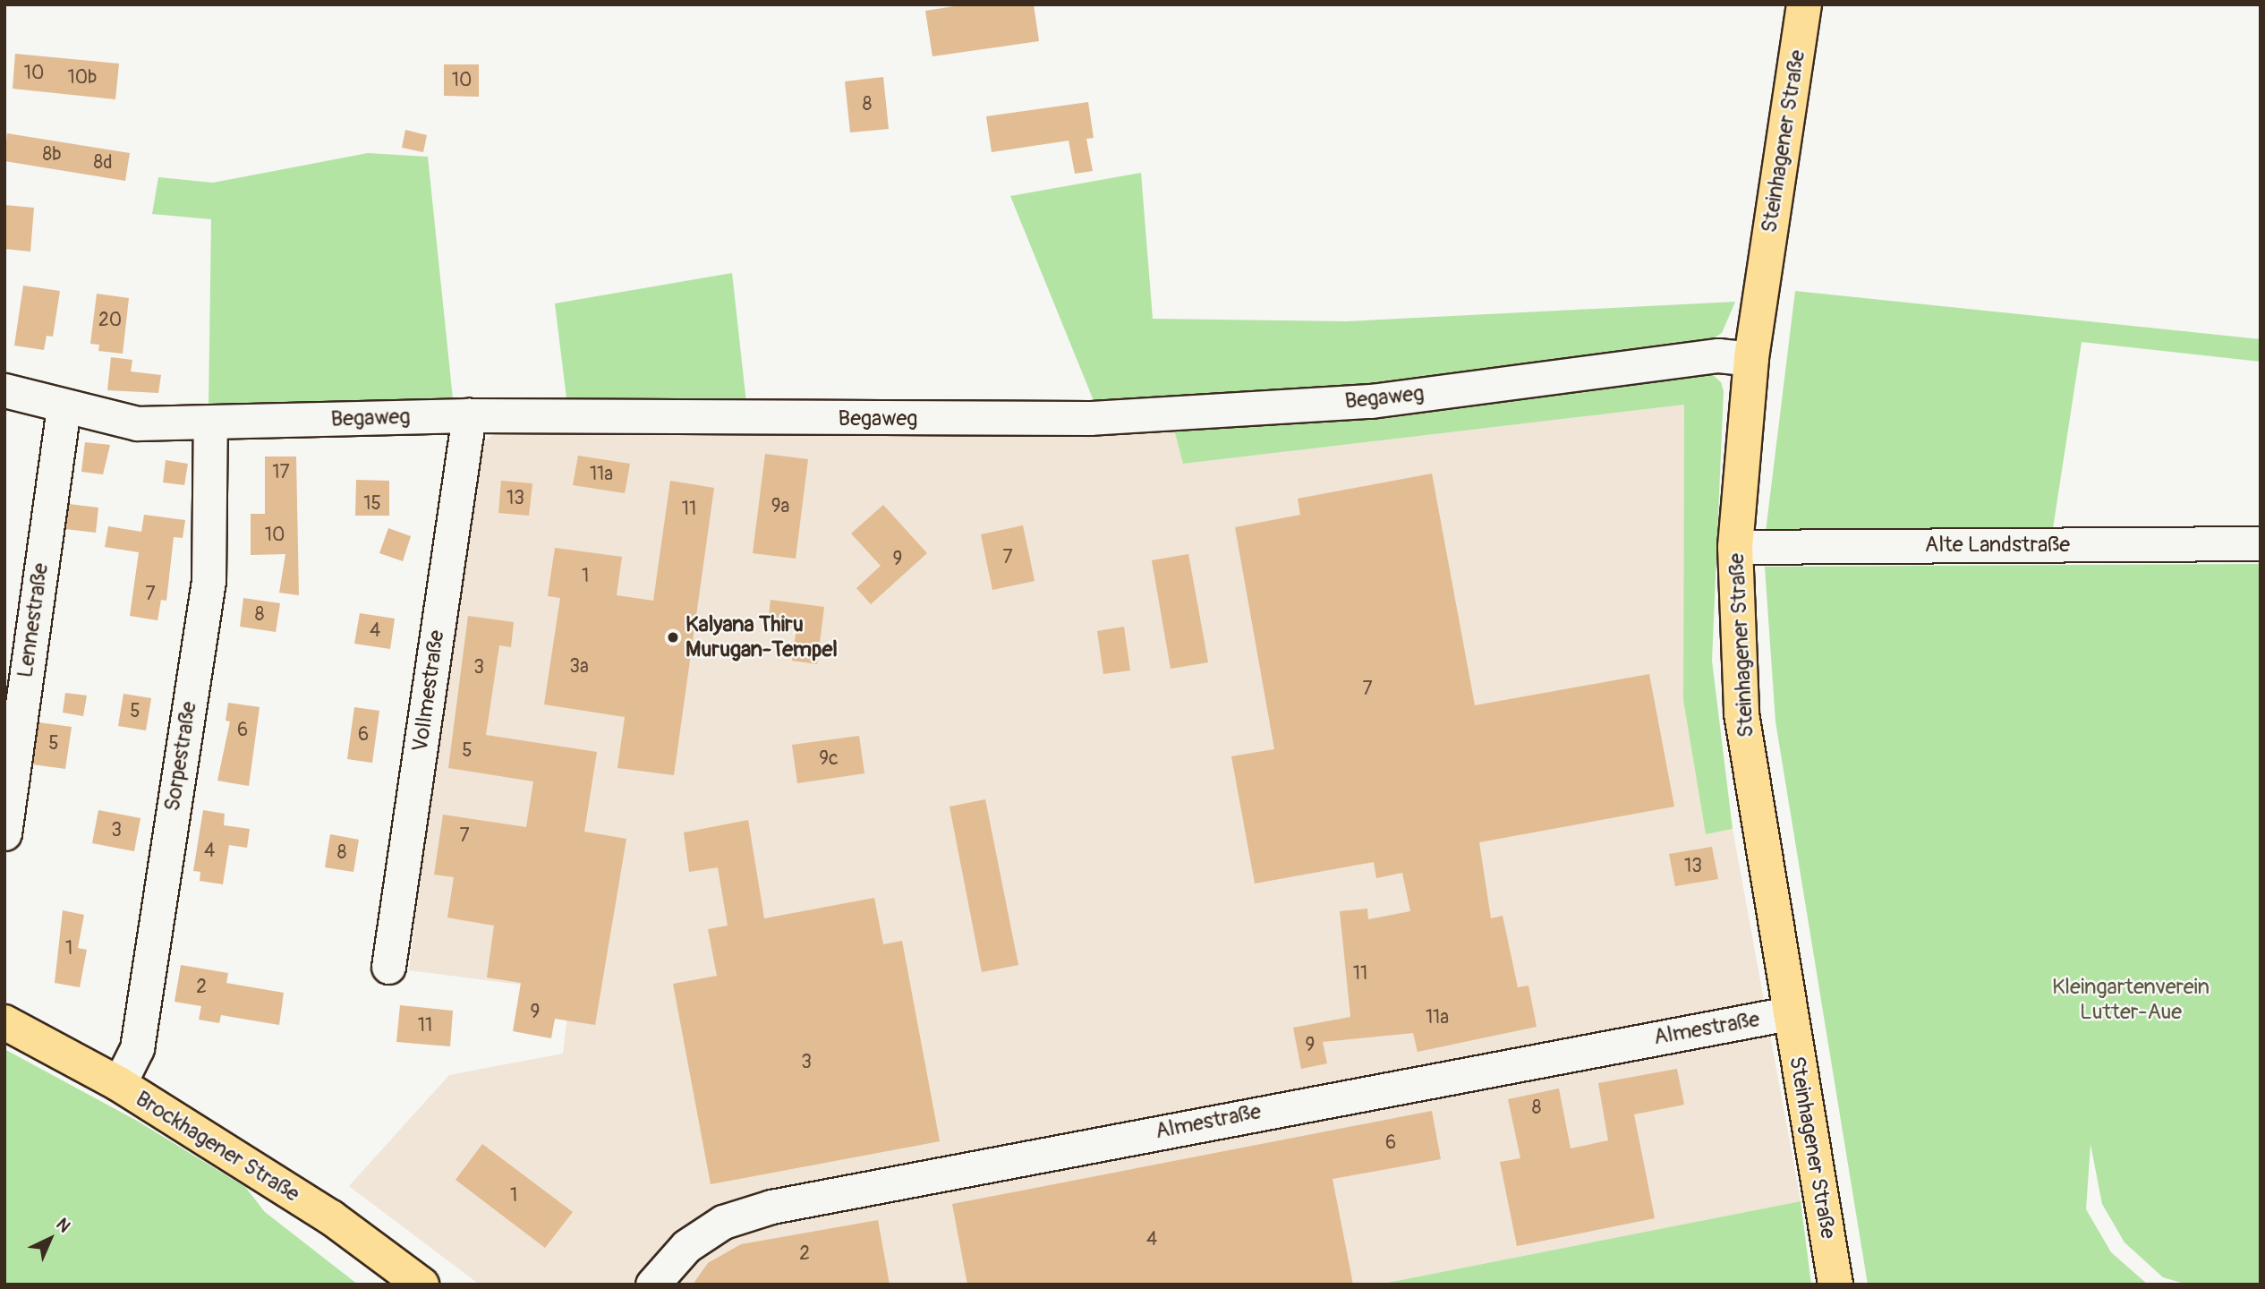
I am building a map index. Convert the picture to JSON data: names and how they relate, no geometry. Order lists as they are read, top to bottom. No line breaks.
{"streets":{"main road":["Steinhagener Straße","Brockhagener Straße"],"street":["Begaweg","Alte Landstraße","Lennestraße","Vollmestraße","Sorpestraße","Almestraße"]},"crossings":[["Steinhagener Straße","Begaweg"],["Steinhagener Straße","Alte Landstraße"],["Steinhagener Straße","Almestraße"],["Begaweg","Lennestraße"],["Begaweg","Vollmestraße"],["Begaweg","Sorpestraße"],["Sorpestraße","Brockhagener Straße"]],"parks":["Kleingartenverein Lutter-Aue"],"places":["Kalyana Thiru Murugan-Tempel"],"house_numbers":["10","10b","10","8","8b","8d","20","17","11a","13","15","9a","11","10","7","9","1","7","8","4","3a","3","7","5","6","6","5","5","9c","3","7","4","8","13","1","11","2","9","11a","11","9","3","8","6","1","4","2"],"north":"top right"}
